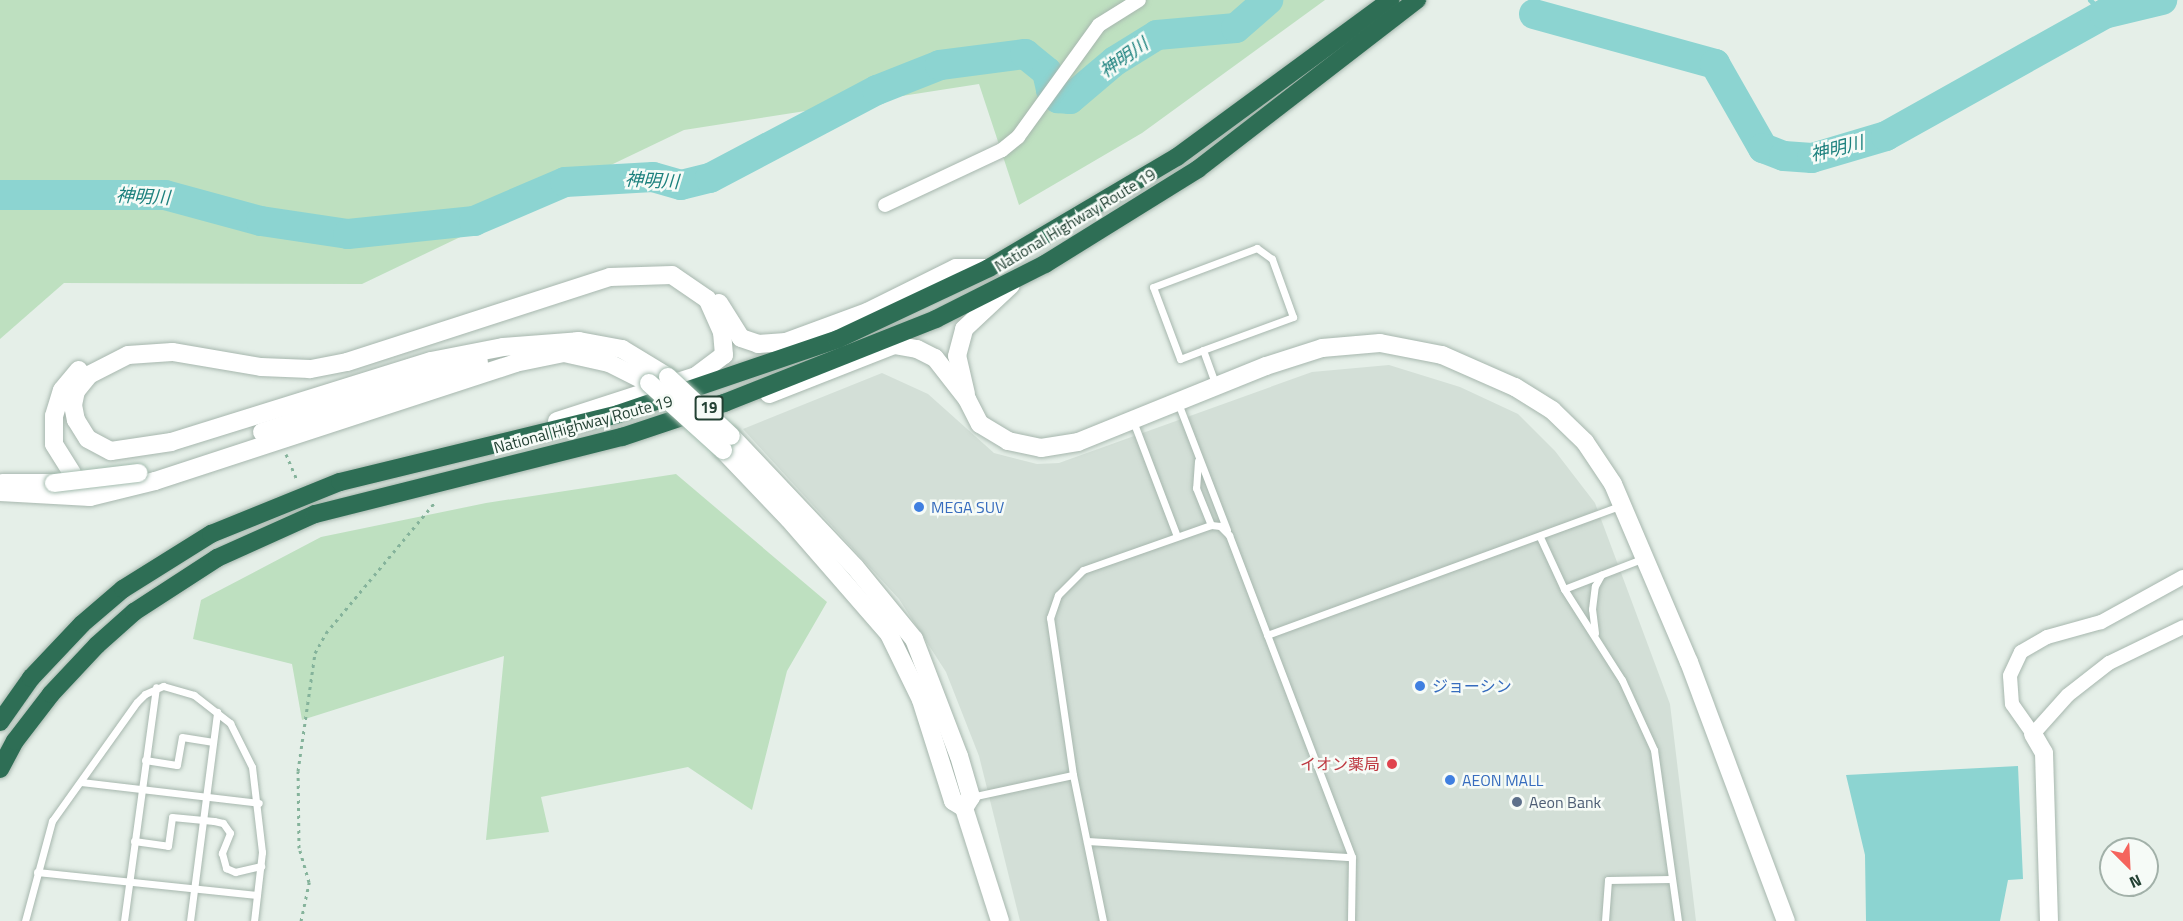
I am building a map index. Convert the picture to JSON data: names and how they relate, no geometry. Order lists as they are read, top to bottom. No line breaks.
{"streets":{"highway":["National Highway Route 19","19"]},"water":["神明川"],"places":["MEGA SUV","ジョーシン","イオン薬局","AEON MALL","Aeon Bank"],"north":"bottom right"}
